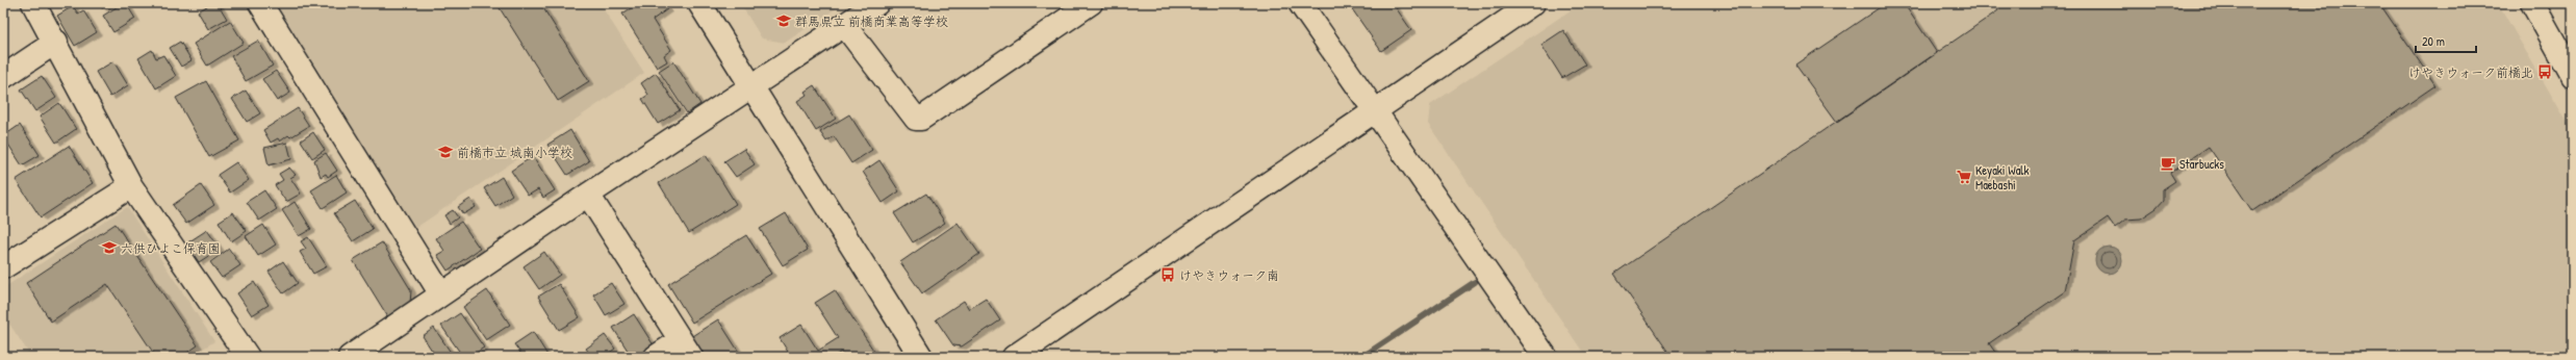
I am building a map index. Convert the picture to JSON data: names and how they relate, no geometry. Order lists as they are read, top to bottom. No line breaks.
{"places":{"school or university":["群馬県立 前橋商業高等学校","前橋市立 城南小学校","六供ひよこ保育園"],"bus stop":["けやきウォーク前橋北","けやきウォーク南"],"cafe":["Starbucks"],"supermarket":["Keyaki Walk Maebashi"]},"scale_bar":"20 m"}
